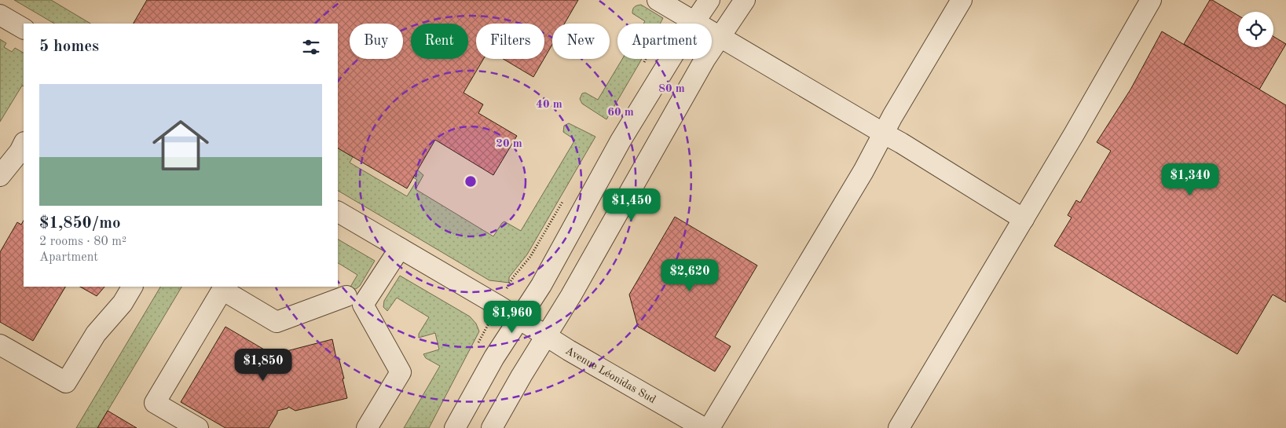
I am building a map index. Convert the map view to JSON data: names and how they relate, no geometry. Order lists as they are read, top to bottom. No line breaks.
{"streets":{"street":["Avenue Léonidas Sud"]},"page":{"chip":["Buy","Rent","Filters","New","Apartment"],"heading":"5 homes","list":[{"name":"$1,850/mo","note":"2 rooms · 80 m² · Apartment"}],"price":["$1,340","$1,450","$2,620","$1,960","$1,850"]},"rings":["80 m","40 m","60 m","20 m"]}
